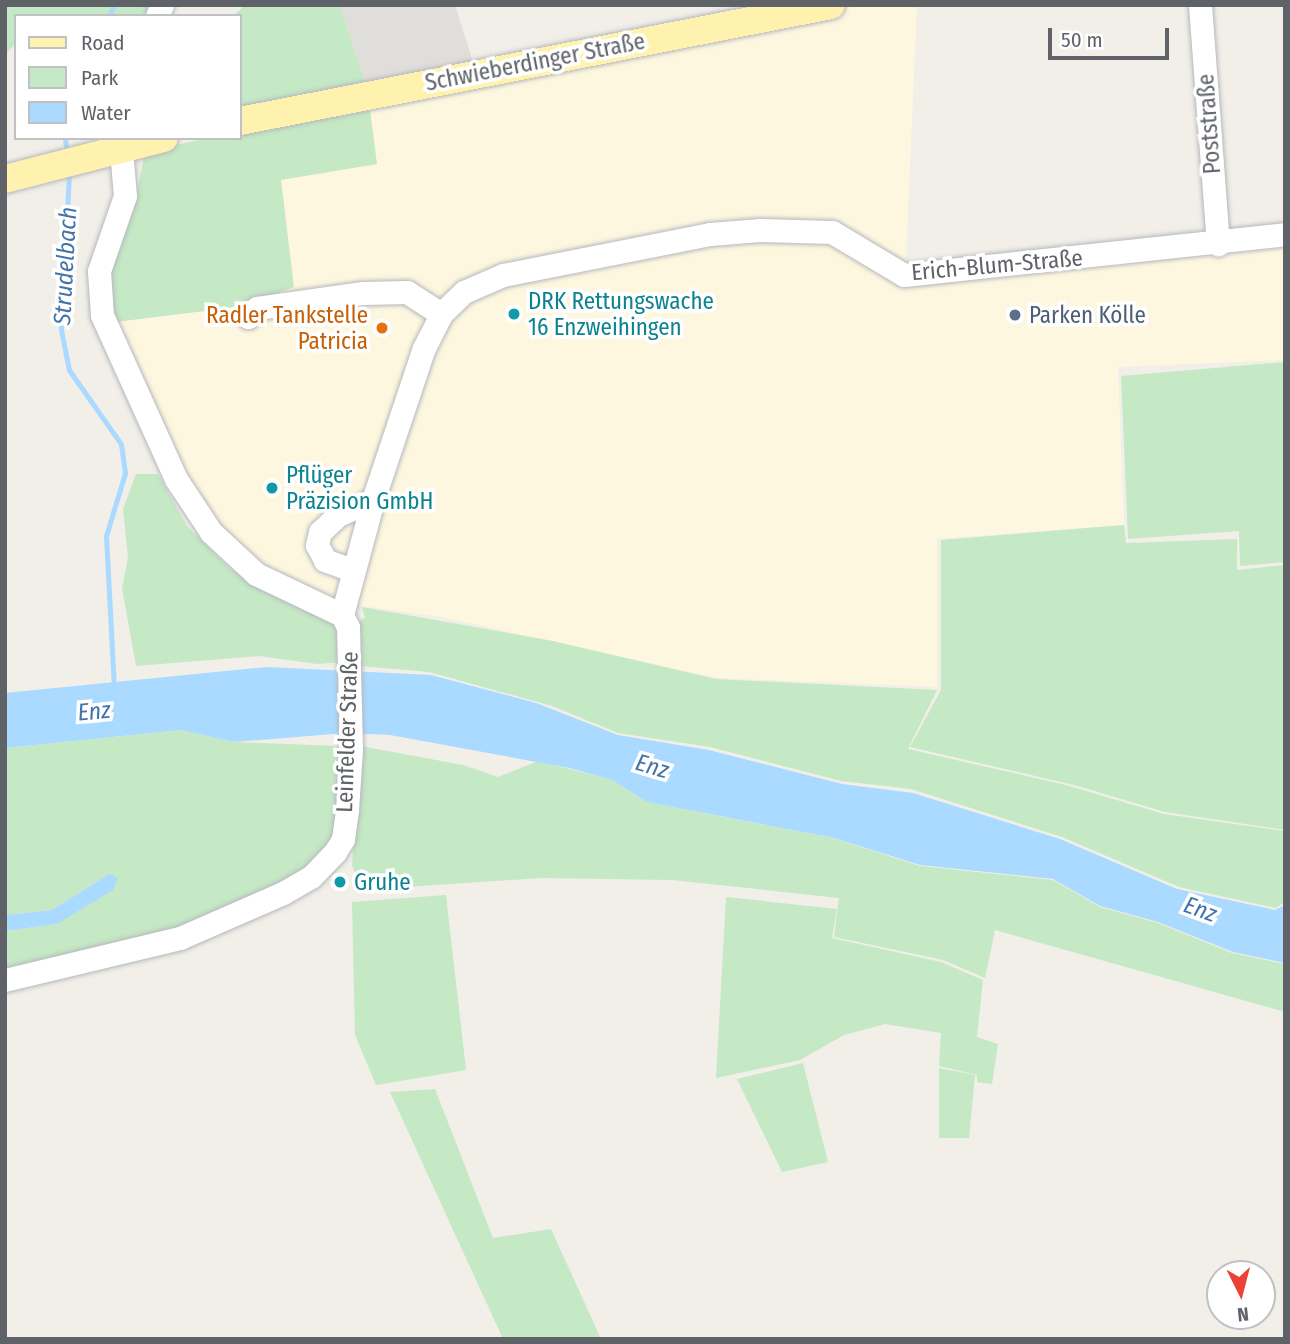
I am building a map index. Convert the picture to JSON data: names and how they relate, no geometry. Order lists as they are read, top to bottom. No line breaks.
{"streets":{"main road":["Schwieberdinger Straße"],"street":["Poststraße","Erich-Blum-Straße","Leinfelder Straße"]},"crossings":[["Poststraße","Erich-Blum-Straße"],["Erich-Blum-Straße","Leinfelder Straße"]],"water":["Strudelbach","Enz"],"places":["DRK Rettungswache 16 Enzweihingen","Parken Kölle","Radler Tankstelle Patricia","Pflüger Präzision GmbH","Gruhe"],"legend":["Road","Park","Water"],"scale_bar":"50 m","north":"bottom"}
